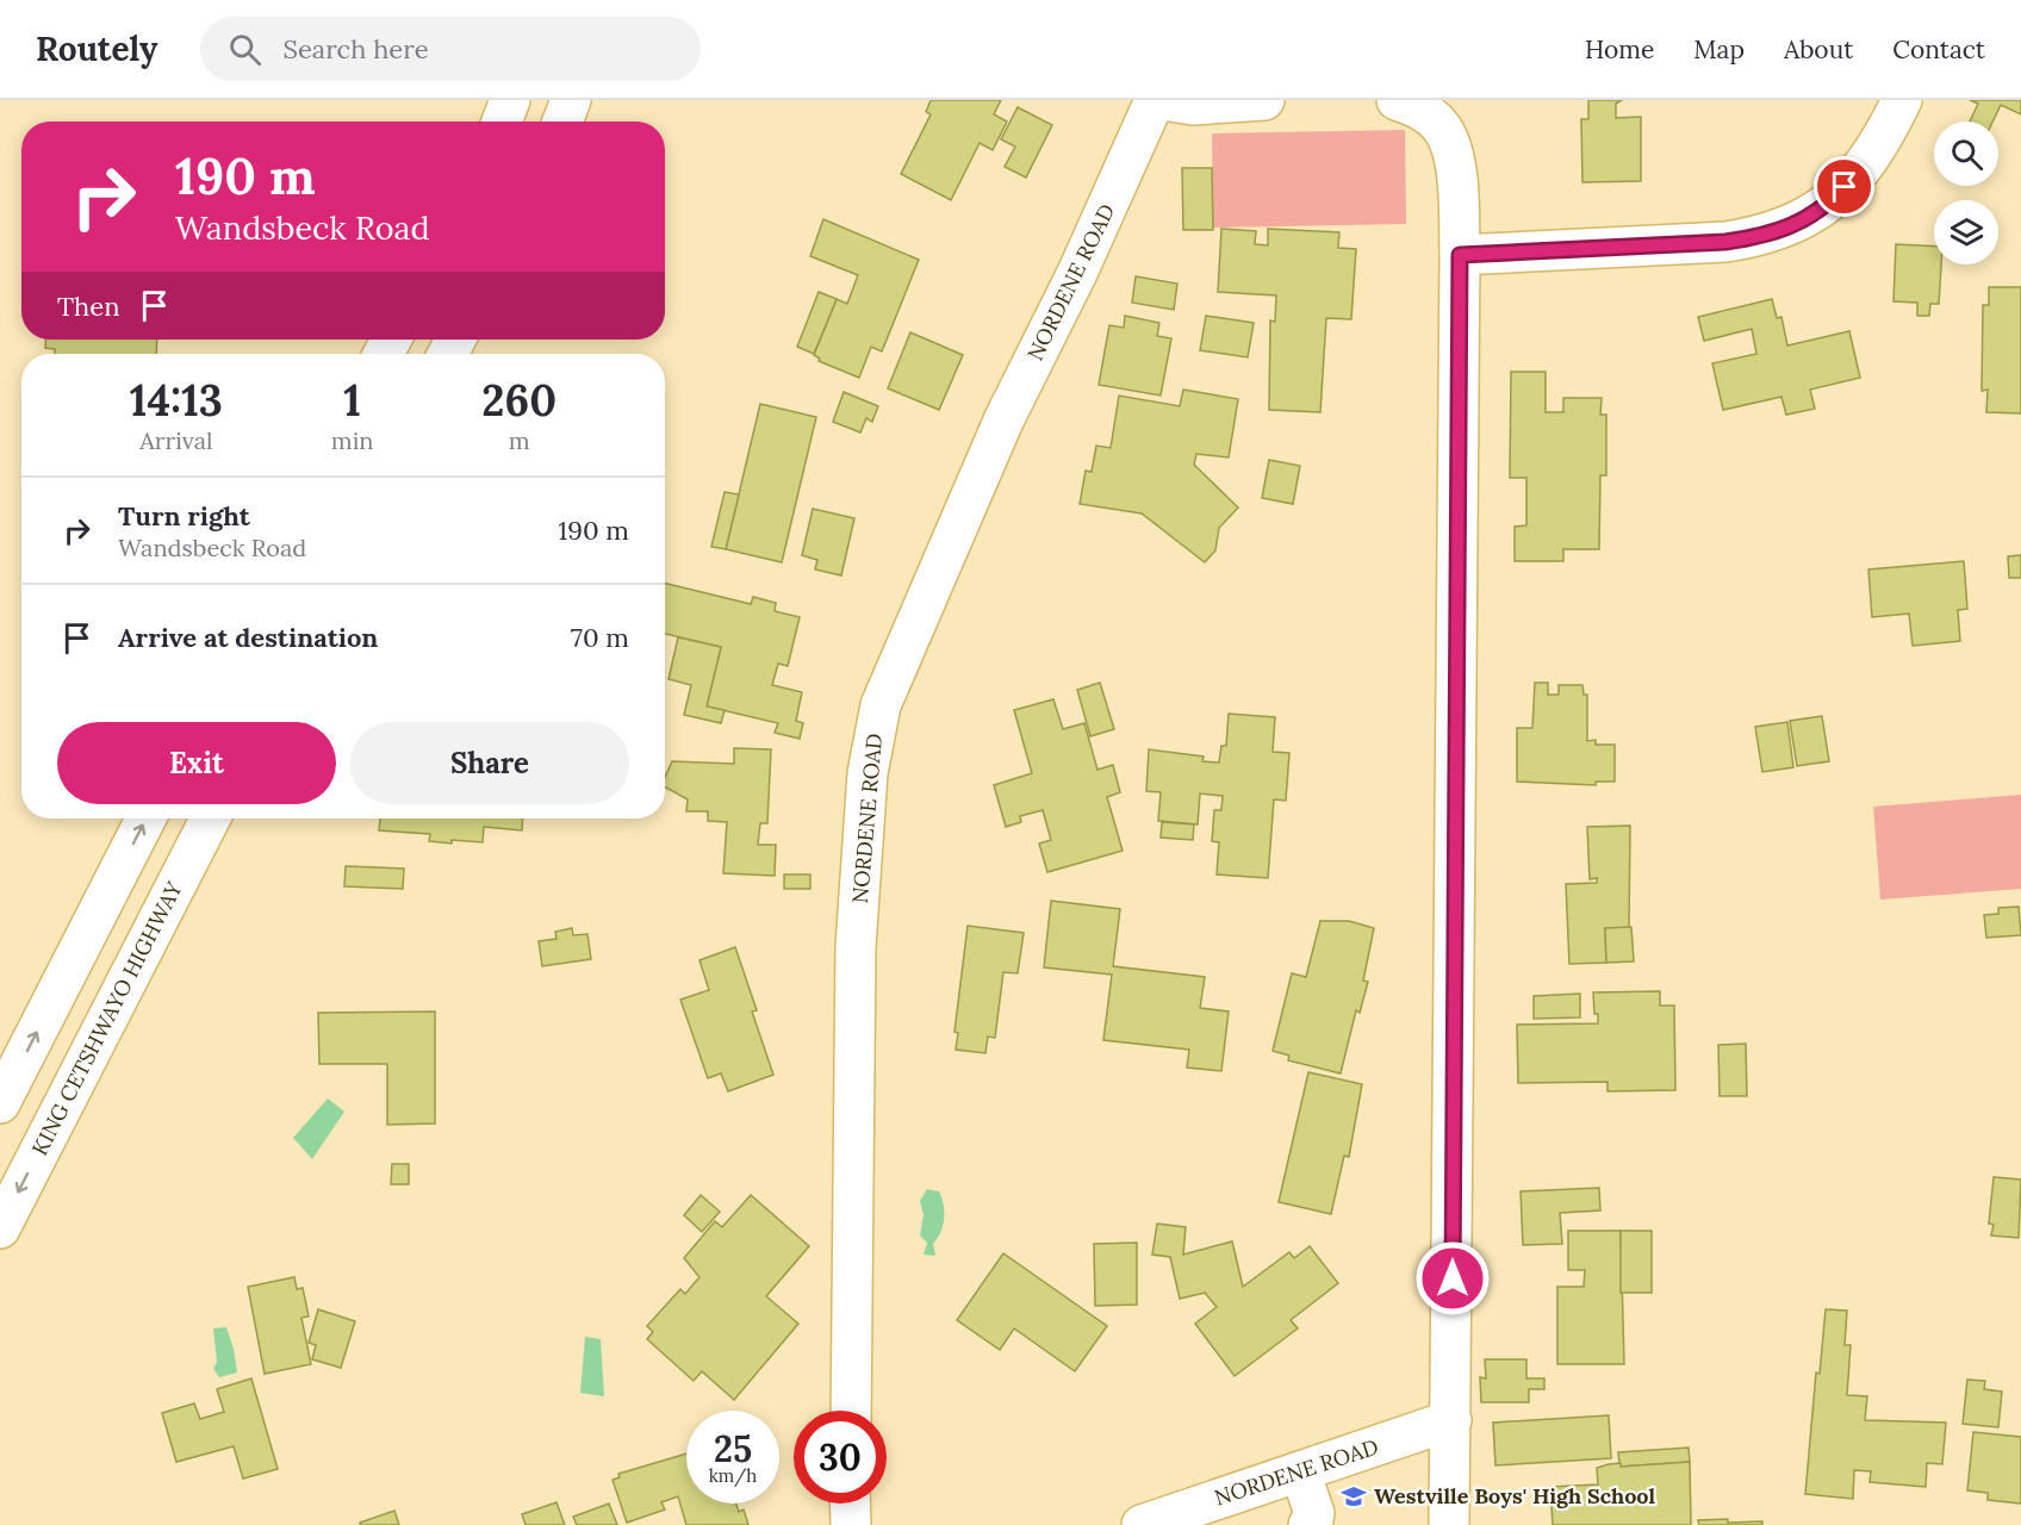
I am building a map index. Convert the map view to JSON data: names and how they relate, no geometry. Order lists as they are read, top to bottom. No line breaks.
{"streets":{"main road":["NORDENE ROAD","KING CETSHWAYO HIGHWAY"]},"places":{"school or university":["Westville Boys' High School"]},"page":{"header":"Routely","search":"Search here","nav":["Home","Map","About","Contact"],"turn":["190 m","Wandsbeck Road"],"then":"Then","eta":["14:13","Arrival","1","min","260","m"],"list":[{"name":"Turn right","note":"Wandsbeck Road","value":"190 m"},{"name":"Arrive at destination","value":"70 m"}],"buttons":["Exit","Share"],"speed":"25 km/h","limit":"30"}}
